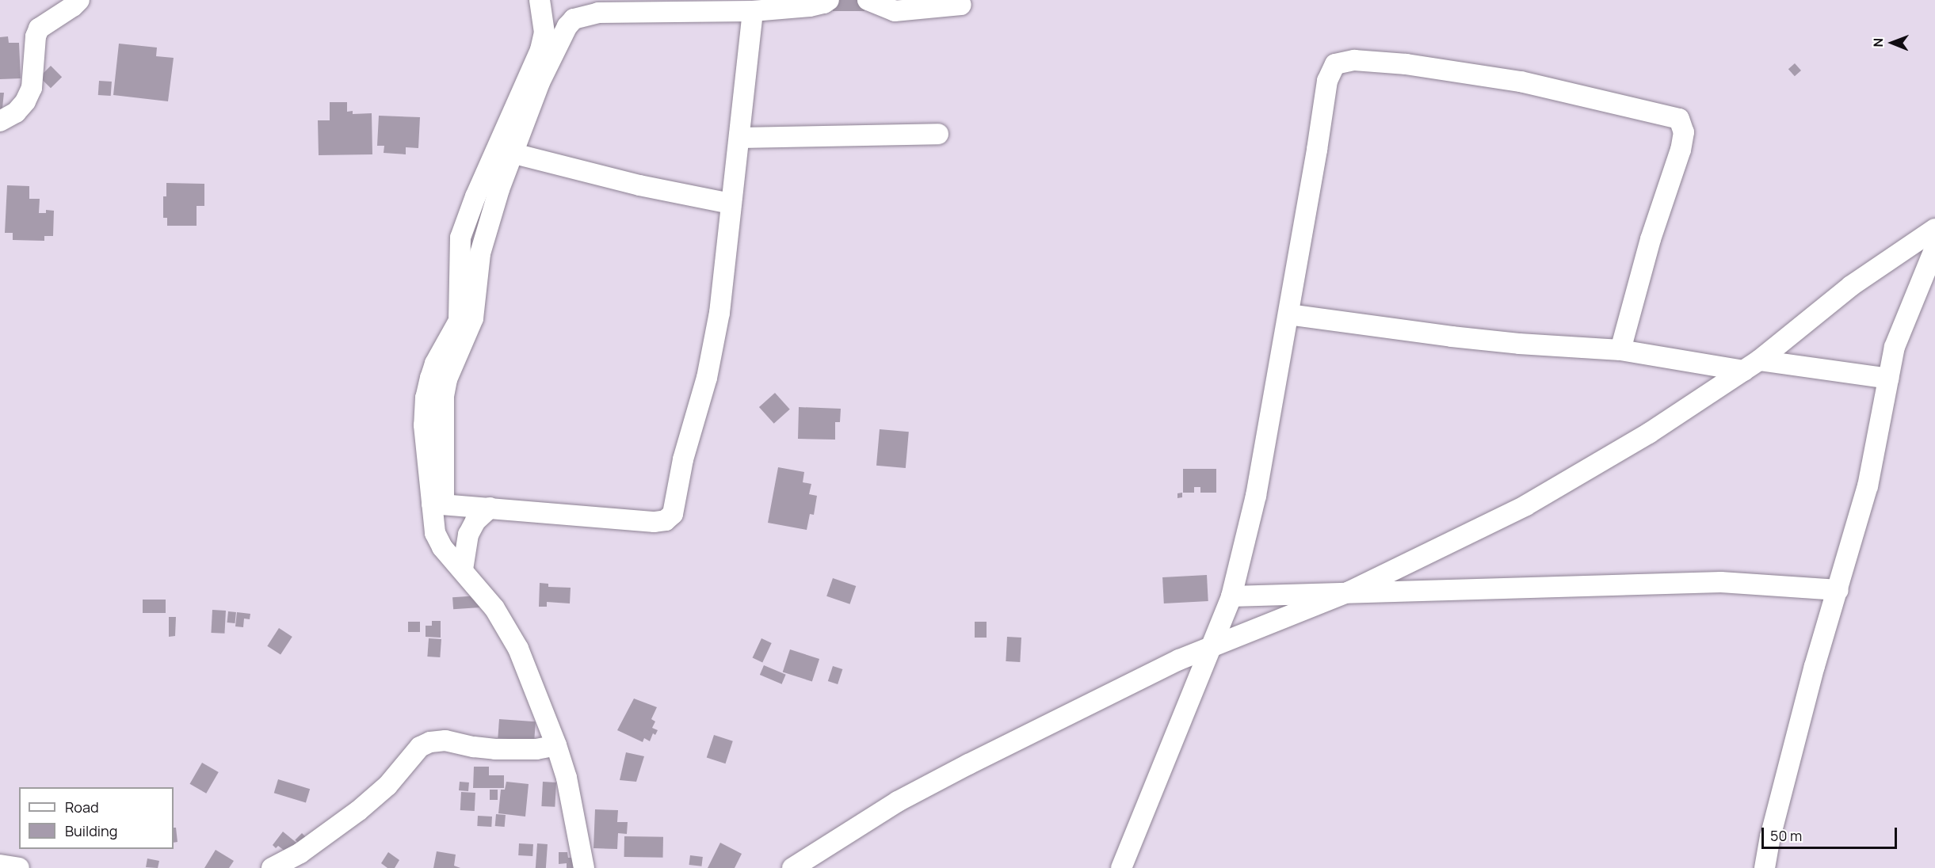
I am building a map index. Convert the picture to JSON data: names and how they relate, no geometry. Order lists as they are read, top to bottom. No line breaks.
{"legend":["Road","Building"],"scale_bar":"50 m","north":"left"}
